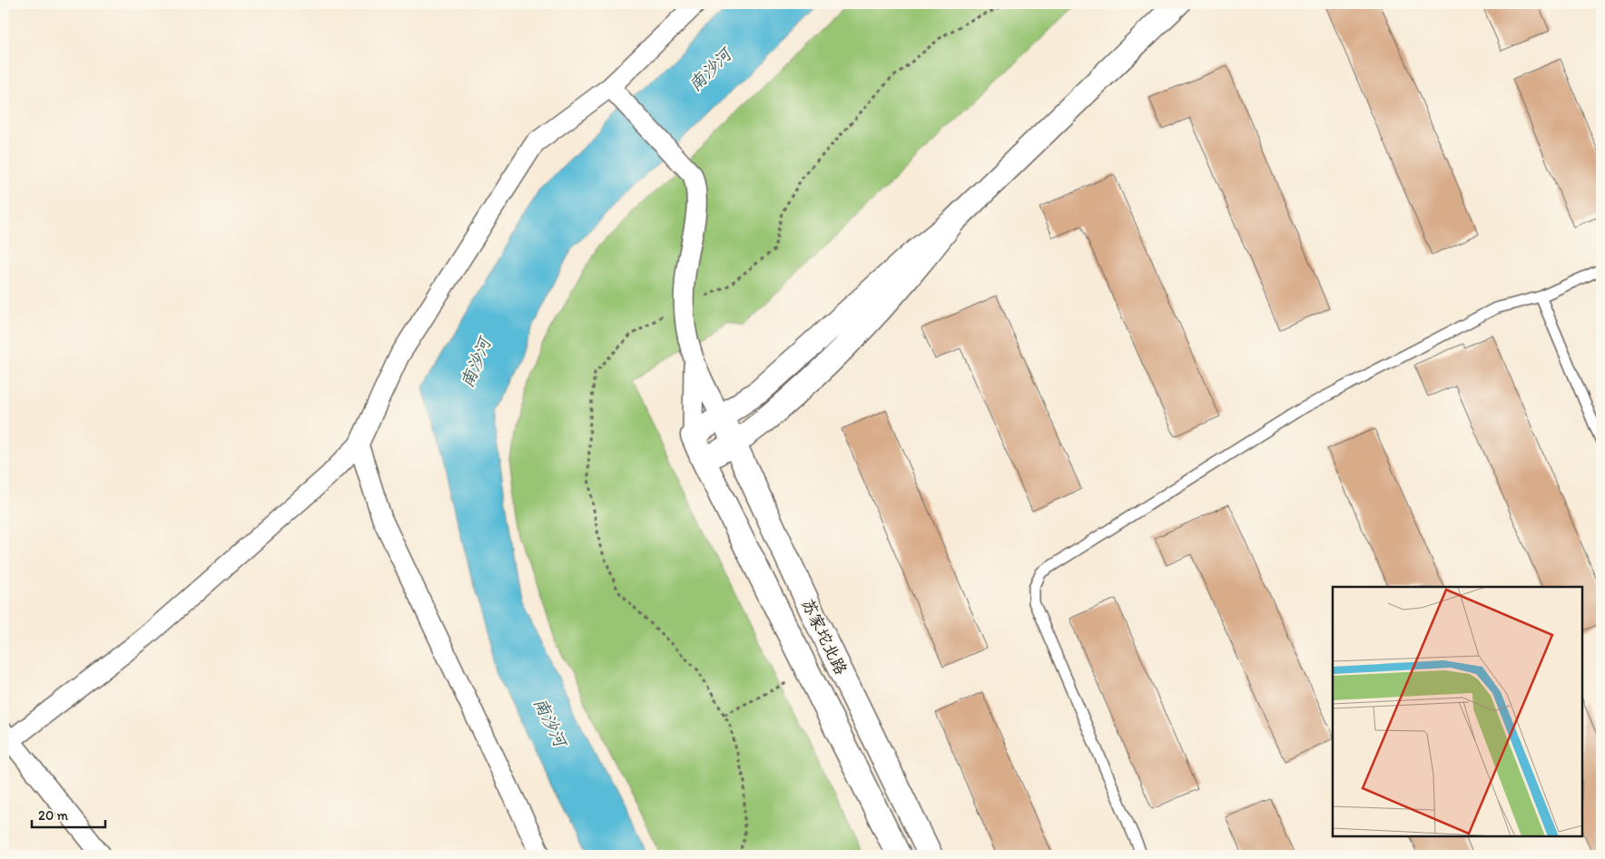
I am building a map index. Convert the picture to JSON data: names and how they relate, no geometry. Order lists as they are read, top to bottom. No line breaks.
{"streets":{"street":["苏家坨北路"]},"water":["南沙河"],"scale_bar":"20 m"}
